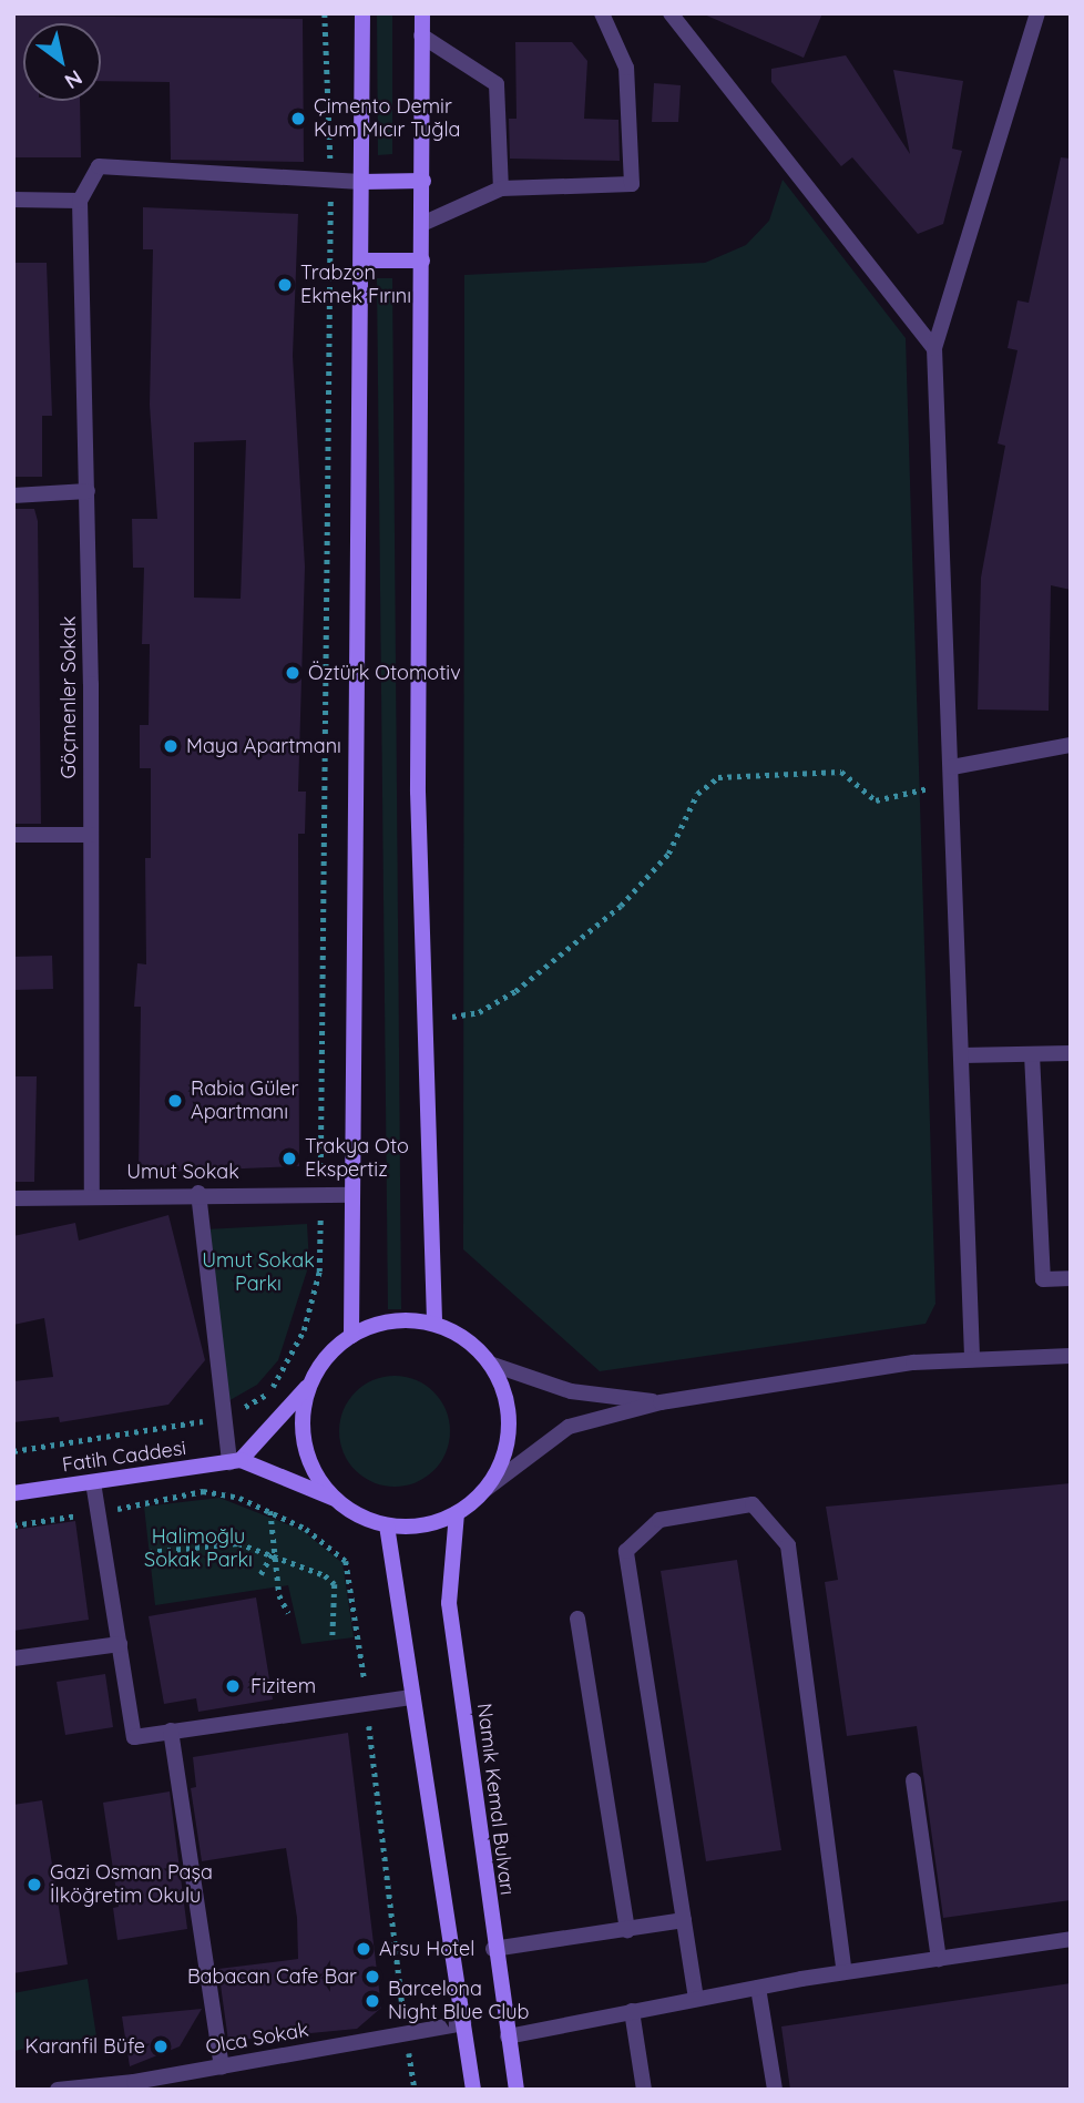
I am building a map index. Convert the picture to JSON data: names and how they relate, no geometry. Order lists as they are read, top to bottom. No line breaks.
{"streets":{"main road":["Fatih Caddesi","Namık Kemal Bulvarı"],"street":["Göçmenler Sokak","Umut Sokak","Olca Sokak"]},"crossings":[["Göçmenler Sokak","Umut Sokak"]],"parks":["Umut Sokak Parkı","Halimoğlu Sokak Parkı"],"places":["Çimento Demir Kum Mıcır Tuğla","Trabzon Ekmek Fırını","Öztürk Otomotiv","Maya Apartmanı","Rabia Güler Apartmanı","Trakya Oto Ekspertiz","Fizitem","Gazi Osman Paşa İlköğretim Okulu","Arsu Hotel","Babacan Cafe Bar","Barcelona Night Blue Club","Karanfil Büfe"],"north":"bottom right"}
